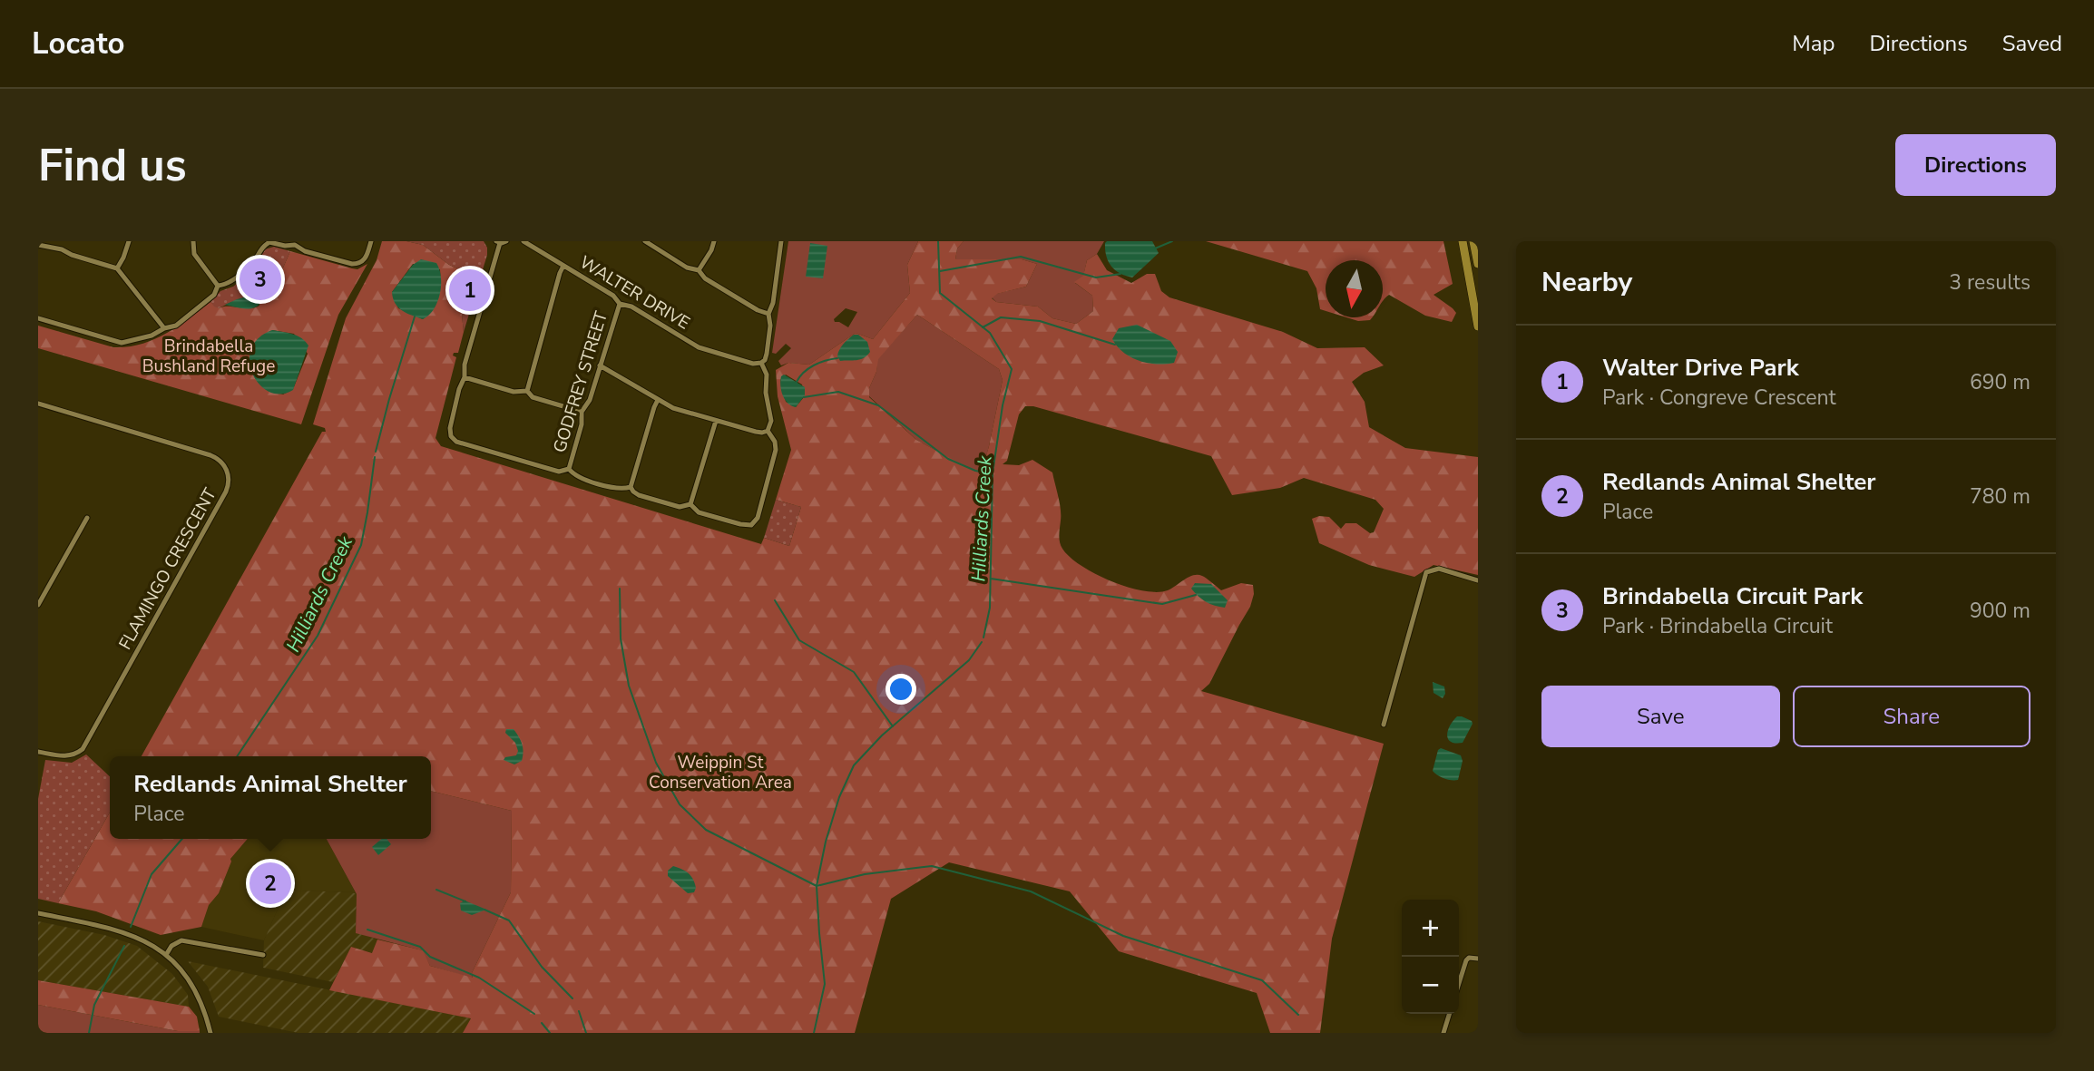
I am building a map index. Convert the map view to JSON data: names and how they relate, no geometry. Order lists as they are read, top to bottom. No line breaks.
{"streets":{"street":["WALTER DRIVE","GODFREY STREET","FLAMINGO CRESCENT"]},"crossings":[["WALTER DRIVE","GODFREY STREET"]],"water":["Hilliards Creek"],"parks":["Brindabella Bushland Refuge","Weippin St Conservation Area"],"north":"bottom","page":{"header":"Locato","nav":["Map","Directions","Saved"],"buttons":["Directions",["Save","Share"]],"title":"Find us","heading":["Nearby","3 results"],"pins":["3","1","2"],"list":[{"mark":"1","name":"Walter Drive Park","note":"Park · Congreve Crescent","value":"690 m"},{"mark":"2","name":"Redlands Animal Shelter","note":"Place","value":"780 m"},{"mark":"3","name":"Brindabella Circuit Park","note":"Park · Brindabella Circuit","value":"900 m"}],"popup":["Redlands Animal Shelter","Place"],"map_buttons":["+","−"]}}
